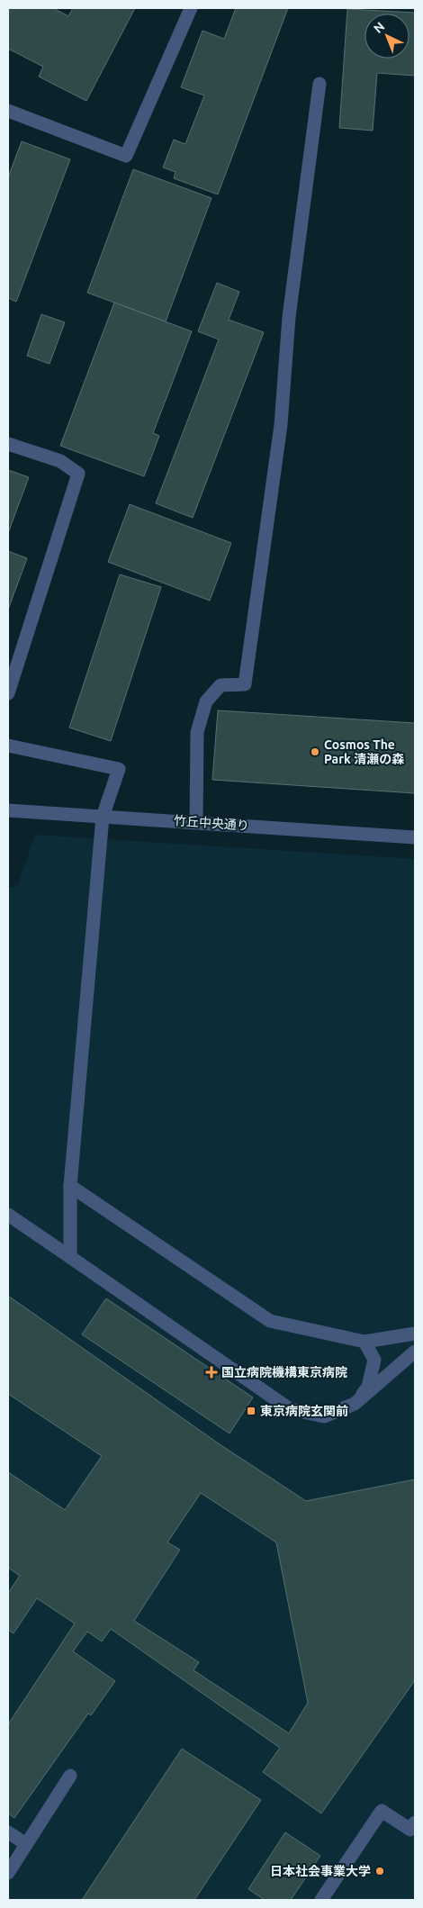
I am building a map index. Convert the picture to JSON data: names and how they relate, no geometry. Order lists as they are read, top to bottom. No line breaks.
{"streets":{"street":["竹丘中央通り"]},"places":{"other":["Cosmos The Park 清瀬の森","日本社会事業大学"],"health":["国立病院機構東京病院"],"transit":["東京病院玄関前"]},"north":"top left"}
